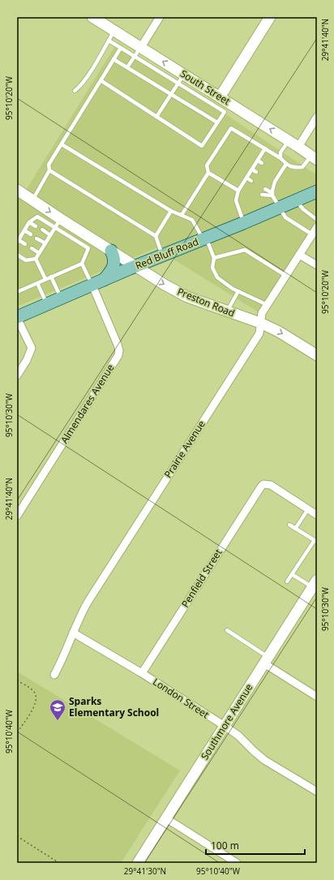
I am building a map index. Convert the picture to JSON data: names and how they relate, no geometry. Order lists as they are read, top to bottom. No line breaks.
{"streets":{"main road":["South Street","Red Bluff Road","Preston Road","Southmore Avenue"],"street":["Almendares Avenue","Prairie Avenue","Penfield Street","London Street"]},"crossings":[["Red Bluff Road","Preston Road"],["Red Bluff Road","Almendares Avenue"],["Preston Road","Almendares Avenue"],["Preston Road","Prairie Avenue"],["Prairie Avenue","London Street"],["Penfield Street","London Street"],["London Street","Southmore Avenue"]],"one_way":["South Street","Preston Road"],"places":{"school or university":["Sparks Elementary School"]},"scale_bar":"100 m","coordinates":["29°41'40\"N","95°10'20\"W","95°10'30\"W","95°10'40\"W","29°41'30\"N"]}
